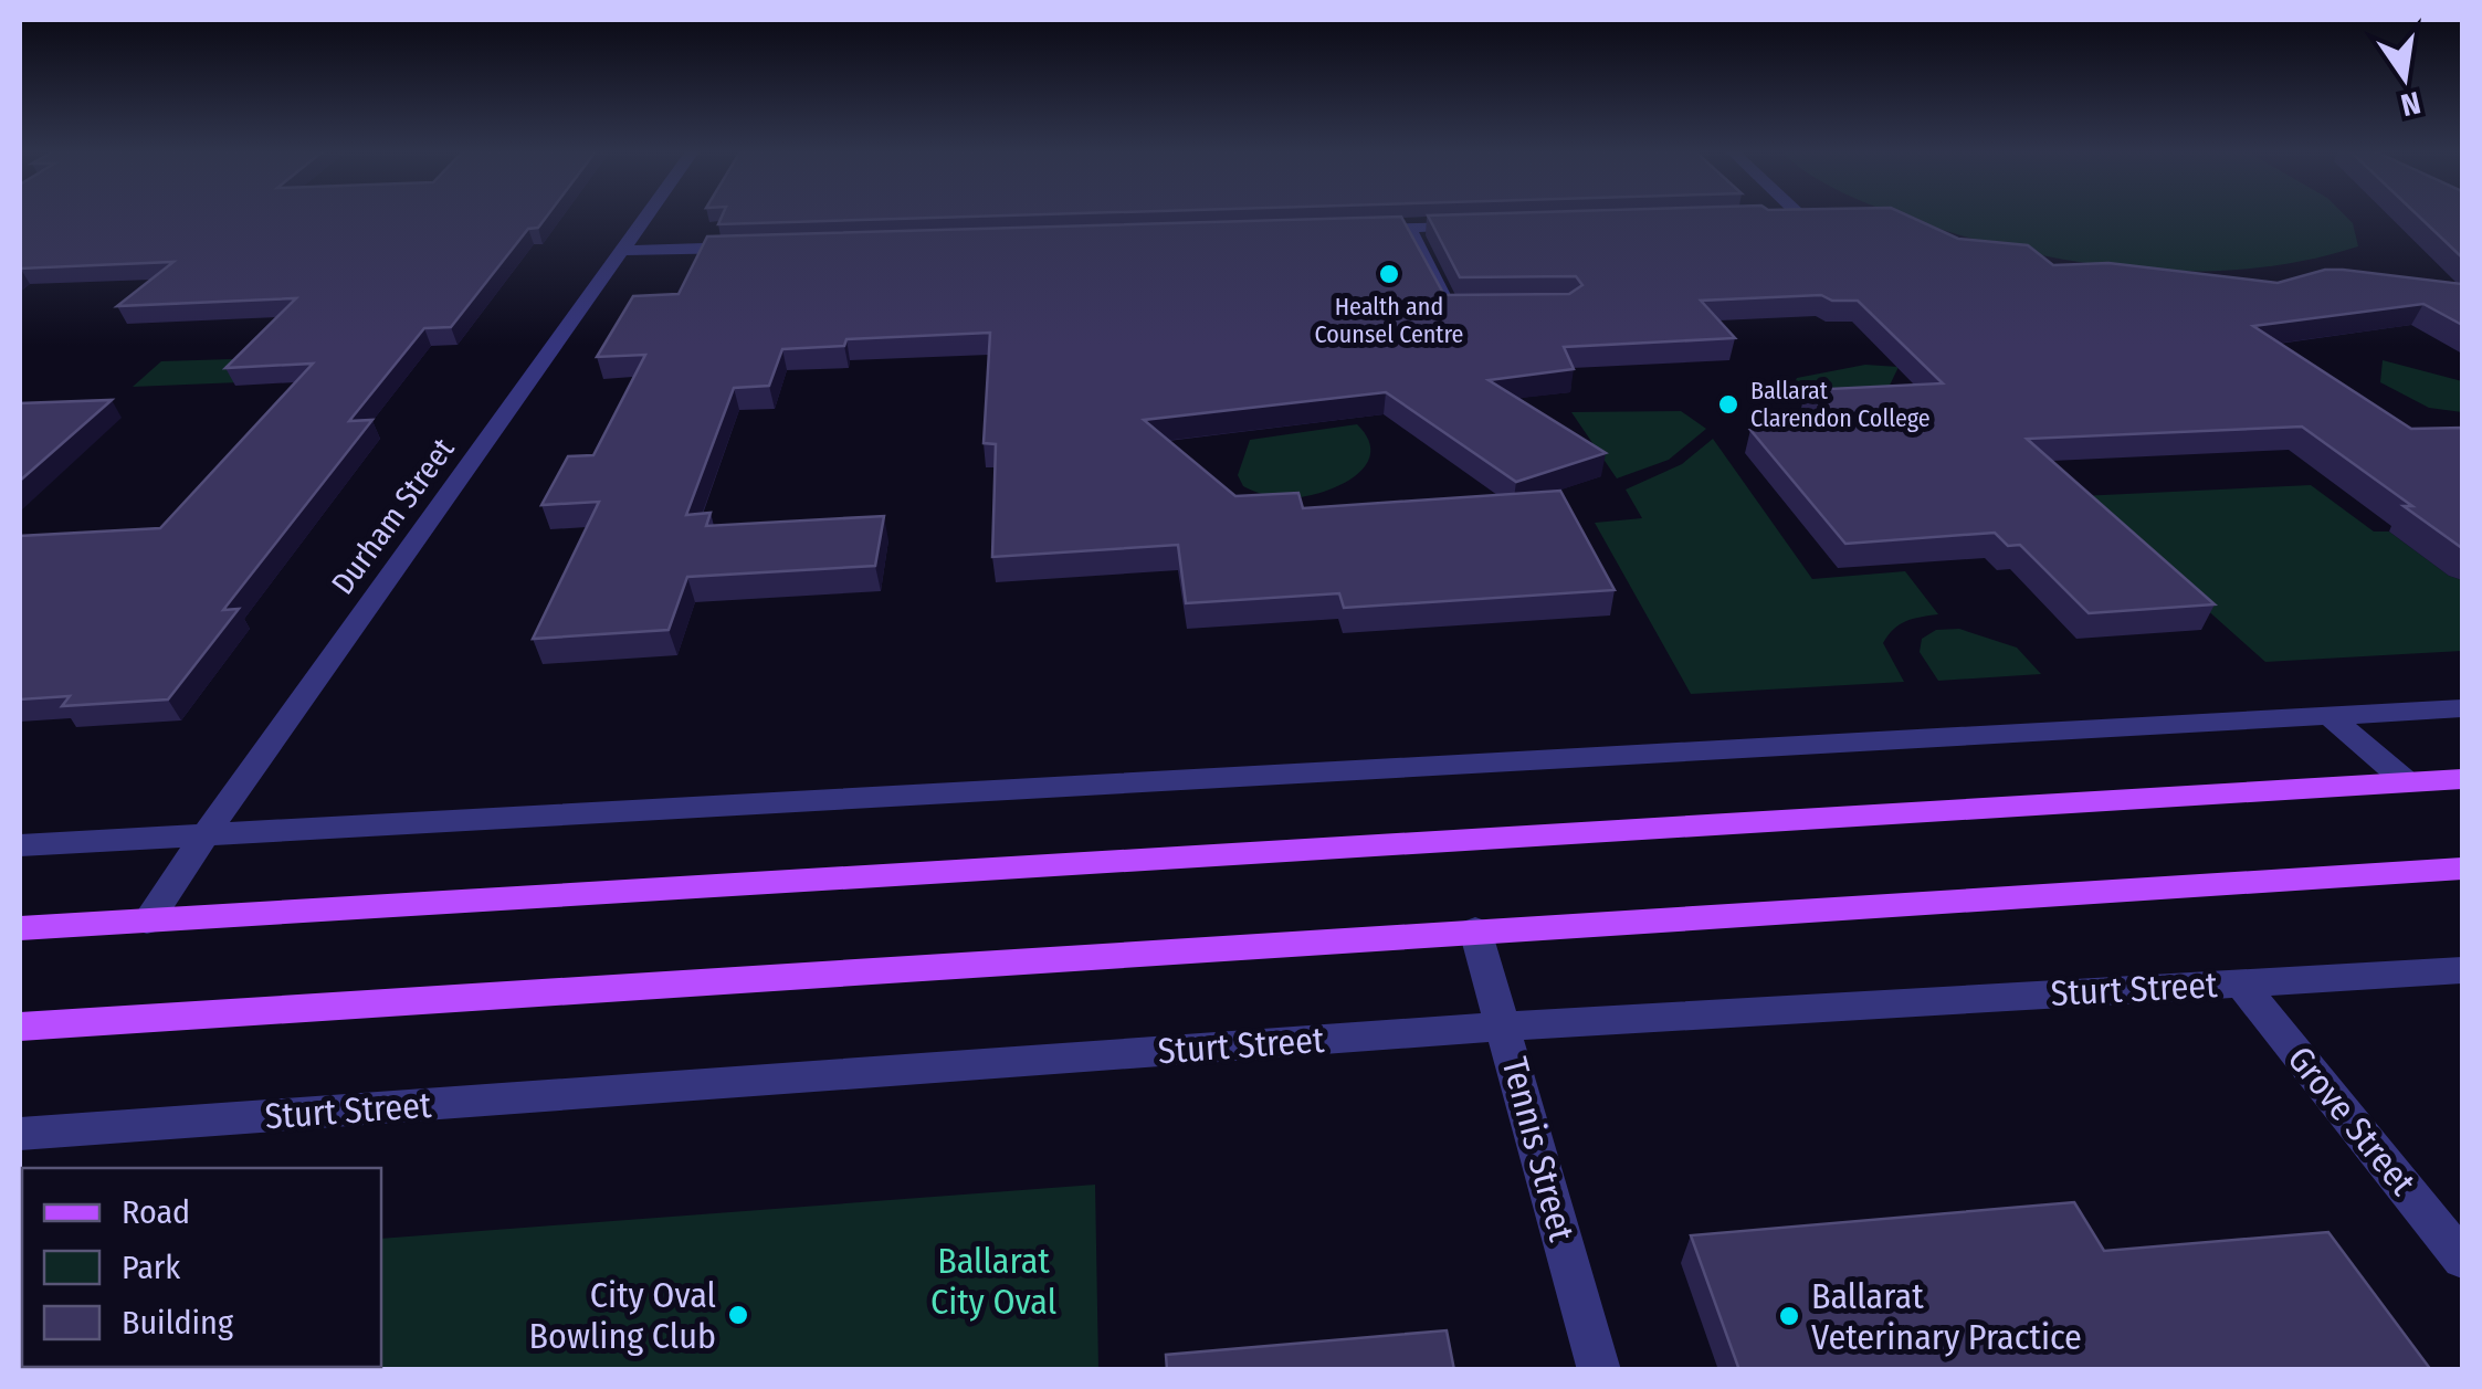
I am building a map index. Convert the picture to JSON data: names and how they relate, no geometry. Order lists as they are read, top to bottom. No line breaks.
{"streets":{"street":["Durham Street","Sturt Street","Grove Street","Tennis Street"]},"crossings":[["Sturt Street","Grove Street"],["Sturt Street","Tennis Street"]],"parks":["Ballarat City Oval"],"places":["Health and Counsel Centre","Ballarat Clarendon College","City Oval Bowling Club","Ballarat Veterinary Practice"],"legend":["Road","Park","Building"],"north":"bottom"}
